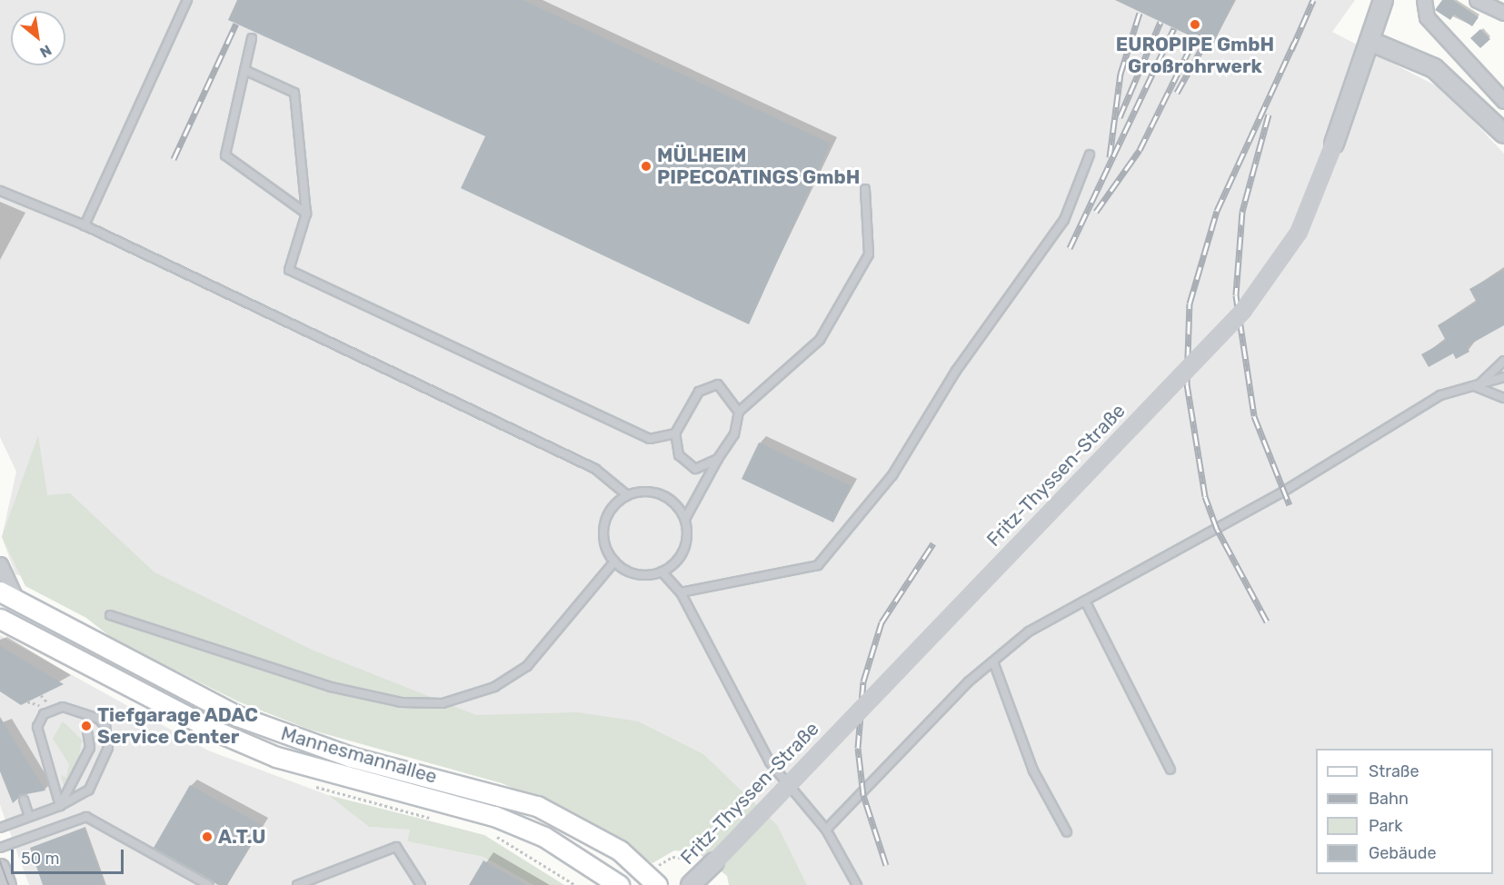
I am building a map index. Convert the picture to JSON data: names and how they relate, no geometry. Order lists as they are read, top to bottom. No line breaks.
{"streets":{"main road":["Mannesmannallee"],"street":["Fritz-Thyssen-Straße"]},"places":["EUROPIPE GmbH Großrohrwerk","MÜLHEIM PIPECOATINGS GmbH","Tiefgarage ADAC Service Center","A.T.U"],"legend":["Straße","Bahn","Park","Gebäude"],"scale_bar":"50 m","north":"bottom right"}
